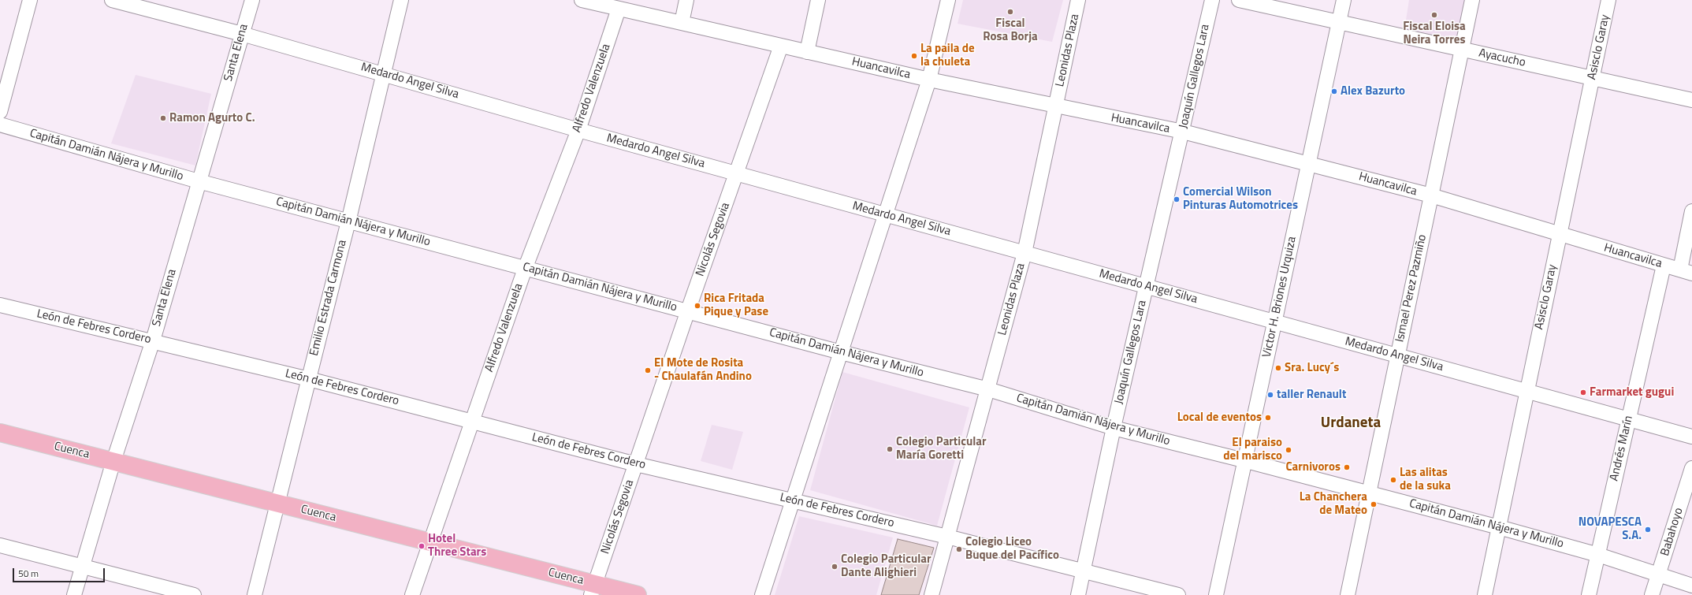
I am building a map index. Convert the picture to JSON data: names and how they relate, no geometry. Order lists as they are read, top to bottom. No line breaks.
{"streets":{"main road":["Cuenca"],"street":["Asisclo Garay","Leonidas Plaza","Santa Elena","Ayacucho","Huancavilca","Joaquín Gallegos Lara","Medardo Angel Silva","Alfredo Valenzuela","Capitán Damián Nájera y Murillo","Nicolás Segovia","Ismael Perez Pazmiño","Victor H. Briones Urquiza","Emilio Estrada Carmona","León de Febres Cordero","Andrés Marín","Babahoyo"]},"crossings":[["Asisclo Garay","Ayacucho"],["Asisclo Garay","Huancavilca"],["Asisclo Garay","Medardo Angel Silva"],["Asisclo Garay","Capitán Damián Nájera y Murillo"],["Leonidas Plaza","Huancavilca"],["Leonidas Plaza","Medardo Angel Silva"],["Leonidas Plaza","Capitán Damián Nájera y Murillo"],["Leonidas Plaza","León de Febres Cordero"],["Santa Elena","Medardo Angel Silva"],["Santa Elena","Capitán Damián Nájera y Murillo"],["Santa Elena","León de Febres Cordero"],["Santa Elena","Cuenca"],["Ayacucho","Ismael Perez Pazmiño"],["Ayacucho","Victor H. Briones Urquiza"],["Huancavilca","Joaquín Gallegos Lara"],["Huancavilca","Alfredo Valenzuela"],["Huancavilca","Nicolás Segovia"],["Huancavilca","Ismael Perez Pazmiño"],["Huancavilca","Victor H. Briones Urquiza"],["Huancavilca","Andrés Marín"],["Joaquín Gallegos Lara","Medardo Angel Silva"],["Joaquín Gallegos Lara","Capitán Damián Nájera y Murillo"],["Joaquín Gallegos Lara","León de Febres Cordero"],["Medardo Angel Silva","Alfredo Valenzuela"],["Medardo Angel Silva","Nicolás Segovia"],["Medardo Angel Silva","Ismael Perez Pazmiño"],["Medardo Angel Silva","Victor H. Briones Urquiza"],["Medardo Angel Silva","Emilio Estrada Carmona"],["Medardo Angel Silva","Andrés Marín"],["Alfredo Valenzuela","Capitán Damián Nájera y Murillo"],["Alfredo Valenzuela","León de Febres Cordero"],["Alfredo Valenzuela","Cuenca"],["Capitán Damián Nájera y Murillo","Nicolás Segovia"],["Capitán Damián Nájera y Murillo","Ismael Perez Pazmiño"],["Capitán Damián Nájera y Murillo","Victor H. Briones Urquiza"],["Capitán Damián Nájera y Murillo","Emilio Estrada Carmona"],["Capitán Damián Nájera y Murillo","Andrés Marín"],["Capitán Damián Nájera y Murillo","Babahoyo"],["Nicolás Segovia","León de Febres Cordero"],["Nicolás Segovia","Cuenca"],["Emilio Estrada Carmona","León de Febres Cordero"],["Emilio Estrada Carmona","Cuenca"]],"districts":["Urdaneta"],"places":["Fiscal Rosa Borja","Fiscal Eloisa Neira Torres","La paila de la chuleta","Alex Bazurto","Ramon Agurto C.","Comercial Wilson Pinturas Automotrices","Rica Fritada Pique y Pase","Sra. Lucy´s","El Mote de Rosita - Chaulafán Andino","Farmarket gugui","taller Renault","Local de eventos","Colegio Particular María Goretti","El paraiso del marisco","Carnivoros","Las alitas de la suka","La Chanchera de Mateo","NOVAPESCA S.A.","Hotel Three Stars","Colegio Liceo Buque del Pacífico","Colegio Particular Dante Alighieri"],"scale_bar":"50 m"}
